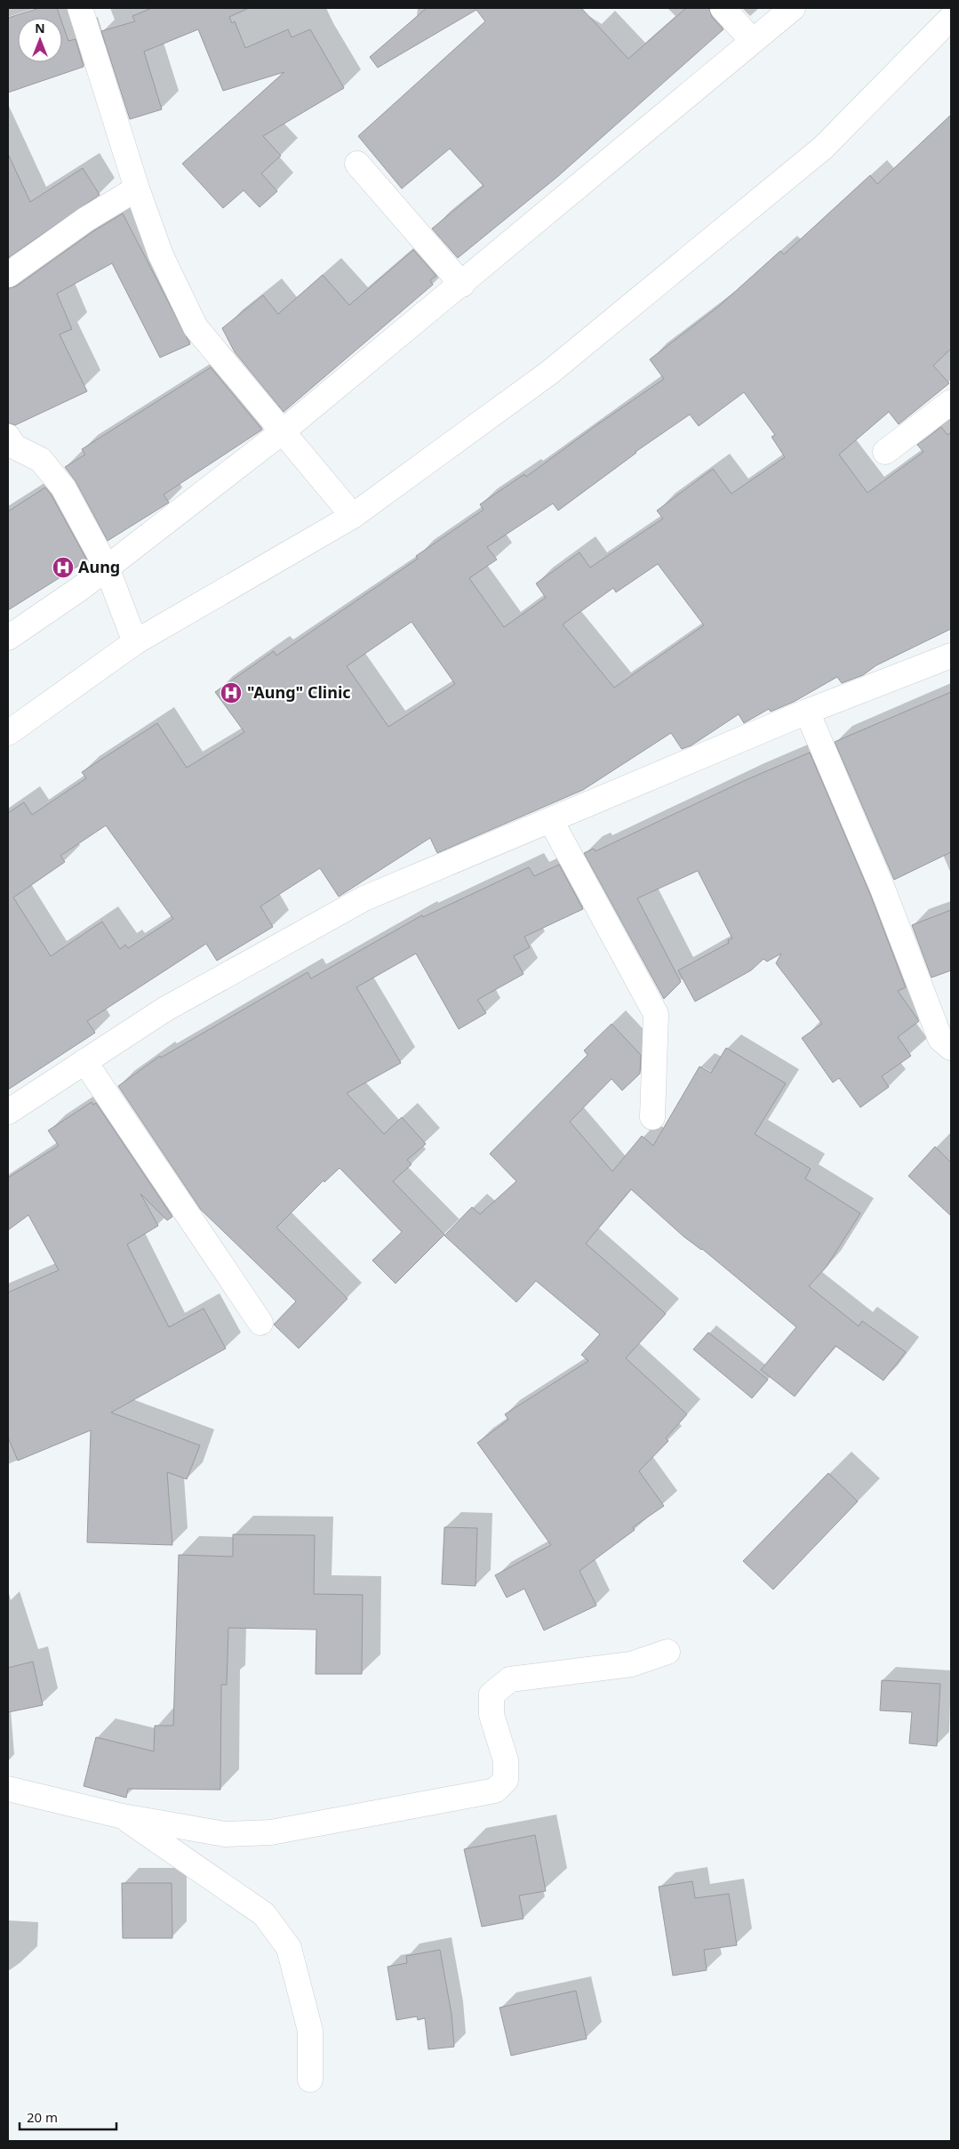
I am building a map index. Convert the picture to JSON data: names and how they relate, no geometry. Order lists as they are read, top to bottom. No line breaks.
{"places":{"hospital":["Aung","\"Aung\" Clinic"]},"scale_bar":"20 m","north":"top"}
